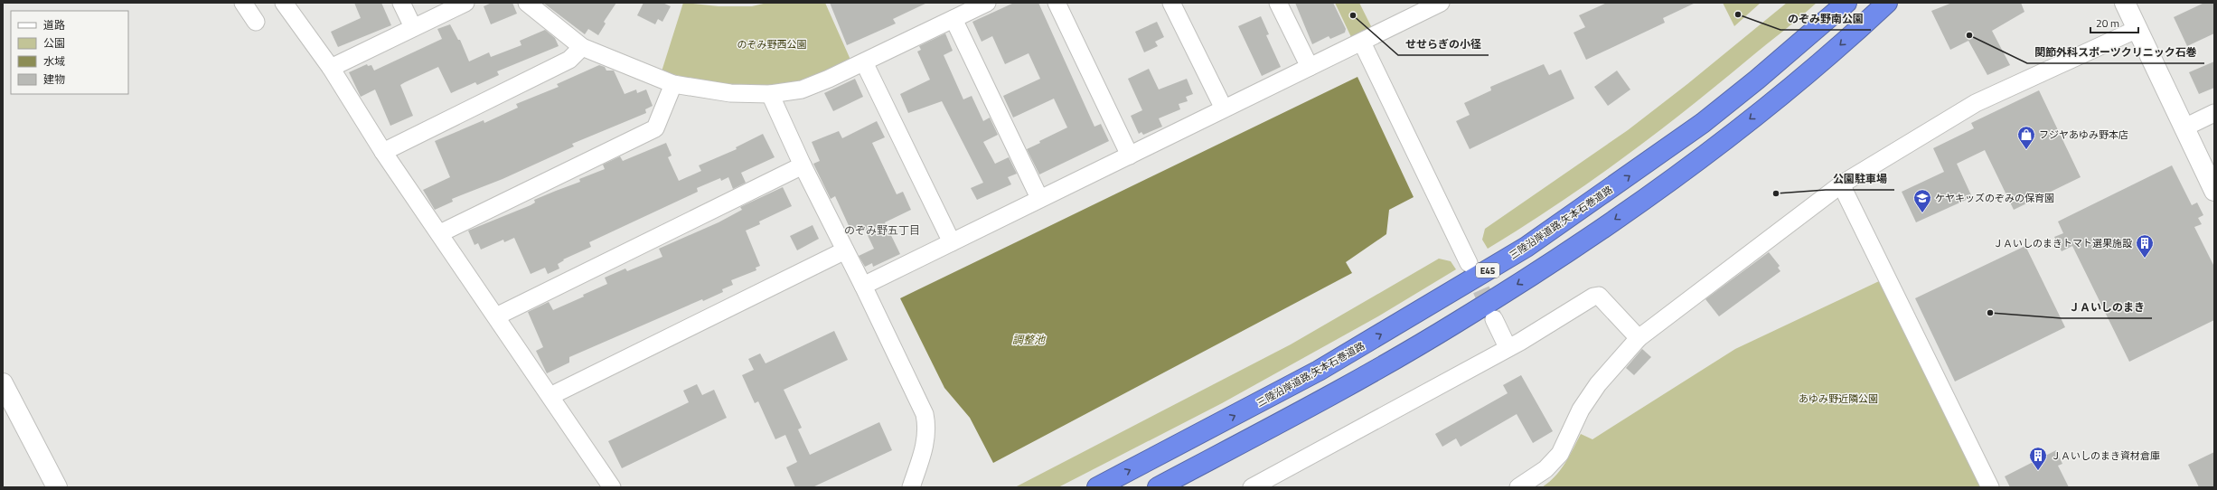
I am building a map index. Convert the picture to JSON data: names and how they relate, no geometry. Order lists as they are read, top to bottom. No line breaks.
{"streets":{"highway":["三陸沿岸道路;矢本石巻道路","E45"]},"districts":["のぞみ野五丁目"],"water":["調整池"],"parks":["のぞみ野西公園","あゆみ野近隣公園"],"places":{"other":["のぞみ野南公園","せせらぎの小径","関節外科スポーツクリニック石巻","公園駐車場","ＪＡいしのまき"],"shop":["フジヤあゆみ野本店"],"school or university":["ケヤキッズのぞみの保育園"],"building":["ＪＡいしのまきトマト選果施設","ＪＡいしのまき資材倉庫"]},"legend":["道路","公園","水域","建物"],"scale_bar":"20 m"}
